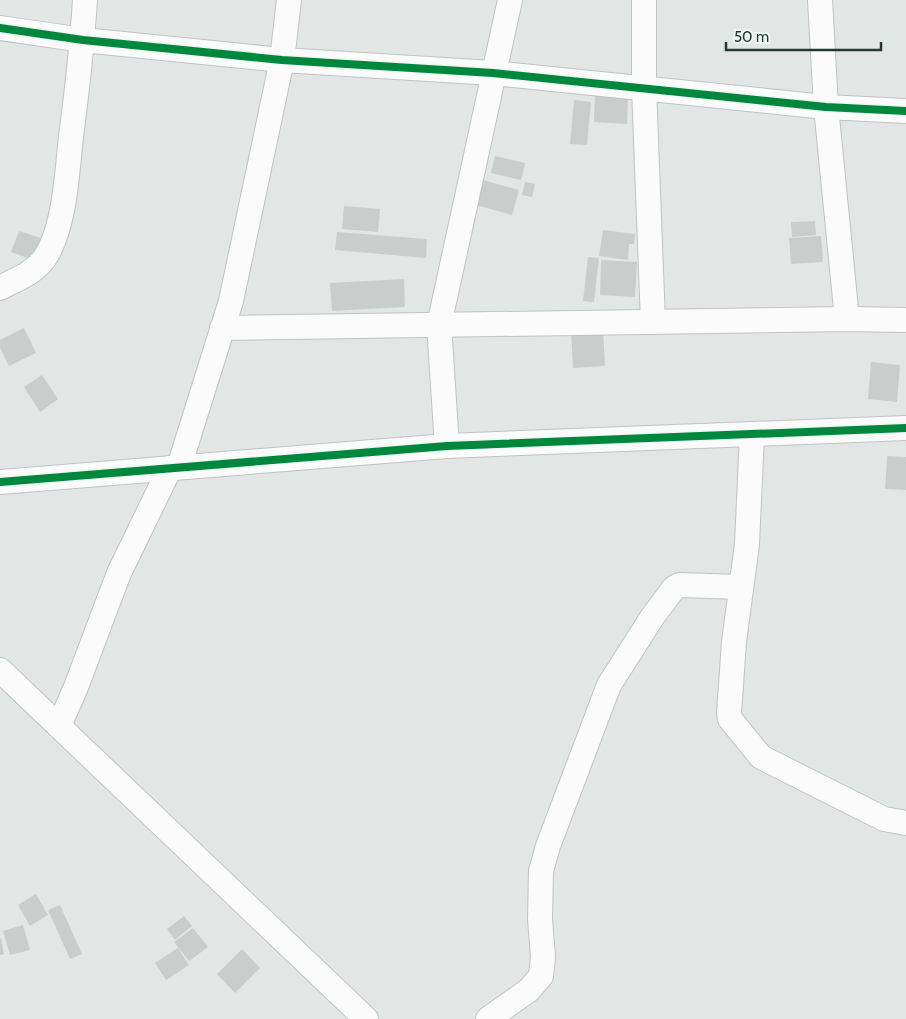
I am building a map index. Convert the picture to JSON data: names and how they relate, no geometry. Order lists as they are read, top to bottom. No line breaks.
{"scale_bar":"50 m"}
